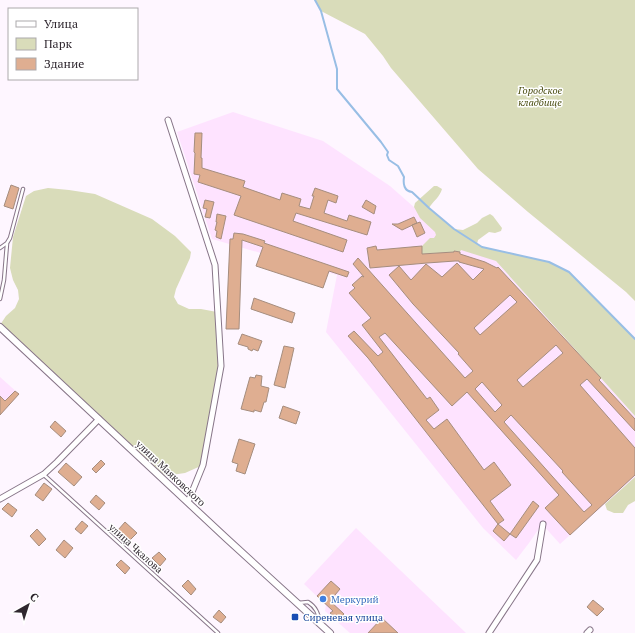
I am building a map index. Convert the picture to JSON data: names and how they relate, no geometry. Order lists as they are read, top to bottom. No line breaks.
{"streets":{"street":["улица Маяковского"],"lane":["улица Чкалова"]},"parks":["Городское кладбище"],"places":{"other":["Меркурий"],"transit":["Сиреневая улица"]},"legend":["Улица","Парк","Здание"],"north":"top right"}
